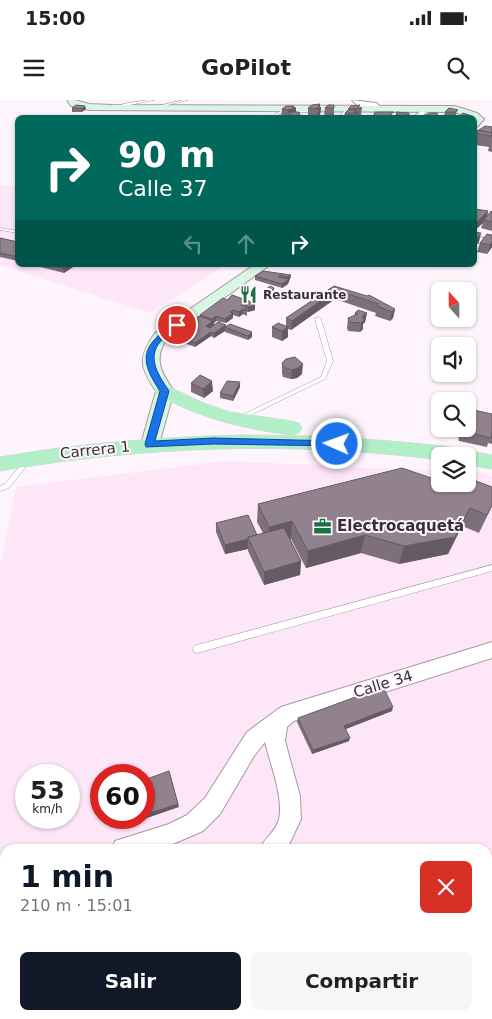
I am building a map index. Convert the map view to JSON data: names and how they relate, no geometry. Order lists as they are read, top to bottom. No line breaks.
{"streets":{"main road":["Carrera 1"],"street":["Calle 34"]},"places":{"restaurant":["Restaurante"],"office":["Electrocaquetá"]},"north":"top","page":{"status":"15:00","header":"GoPilot","turn":["90 m","Calle 37"],"speed":"53 km/h","limit":"60","heading":["1 min","210 m · 15:01"],"buttons":["Salir","Compartir"]}}
